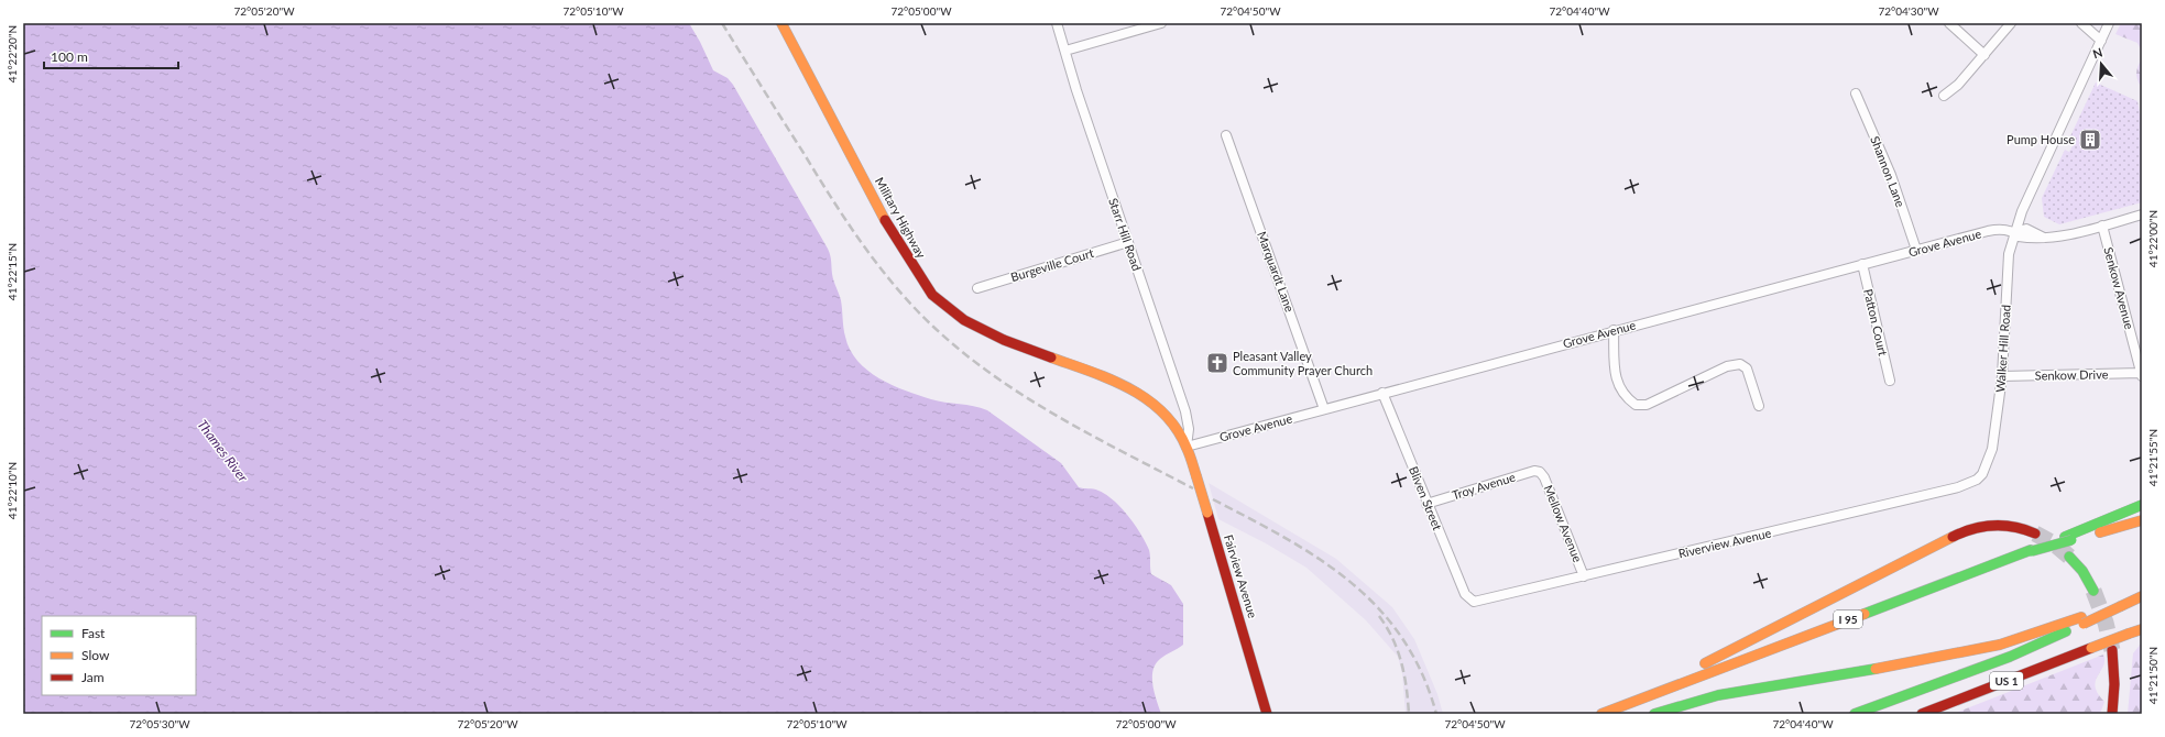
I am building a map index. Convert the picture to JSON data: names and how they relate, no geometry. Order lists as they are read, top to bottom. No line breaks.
{"streets":{"main road":["Military Highway","Fairview Avenue","I 95","US 1"],"street":["Shannon Lane","Starr Hill Road","Grove Avenue","Burgeville Court","Marquardt Lane","Senkow Avenue","Patton Court","Walker Hill Road","Senkow Drive","Troy Avenue","Bliven Street","Mellow Avenue","Riverview Avenue"]},"crossings":[["Shannon Lane","Grove Avenue"],["Military Highway","Starr Hill Road"],["Military Highway","Grove Avenue"],["Military Highway","Fairview Avenue"],["Starr Hill Road","Grove Avenue"],["Starr Hill Road","Burgeville Court"],["Starr Hill Road","Fairview Avenue"],["Grove Avenue","Marquardt Lane"],["Grove Avenue","Senkow Avenue"],["Grove Avenue","Patton Court"],["Grove Avenue","Walker Hill Road"],["Grove Avenue","Bliven Street"],["Grove Avenue","Fairview Avenue"],["Senkow Avenue","Senkow Drive"],["Walker Hill Road","Senkow Drive"],["Walker Hill Road","Riverview Avenue"],["Troy Avenue","Bliven Street"],["Troy Avenue","Mellow Avenue"],["Bliven Street","Riverview Avenue"],["Mellow Avenue","Riverview Avenue"]],"water":["Thames River"],"places":{"building":["Pump House"],"church":["Pleasant Valley Community Prayer Church"]},"legend":["Fast","Slow","Jam"],"scale_bar":"100 m","north":"top","coordinates":["72°05'20\"W","72°05'10\"W","72°05'00\"W","72°04'50\"W","72°04'40\"W","72°04'30\"W","41°22'20\"N","41°22'00\"N","41°22'15\"N","41°21'55\"N","41°22'10\"N","41°21'50\"N","72°05'30\"W"]}
